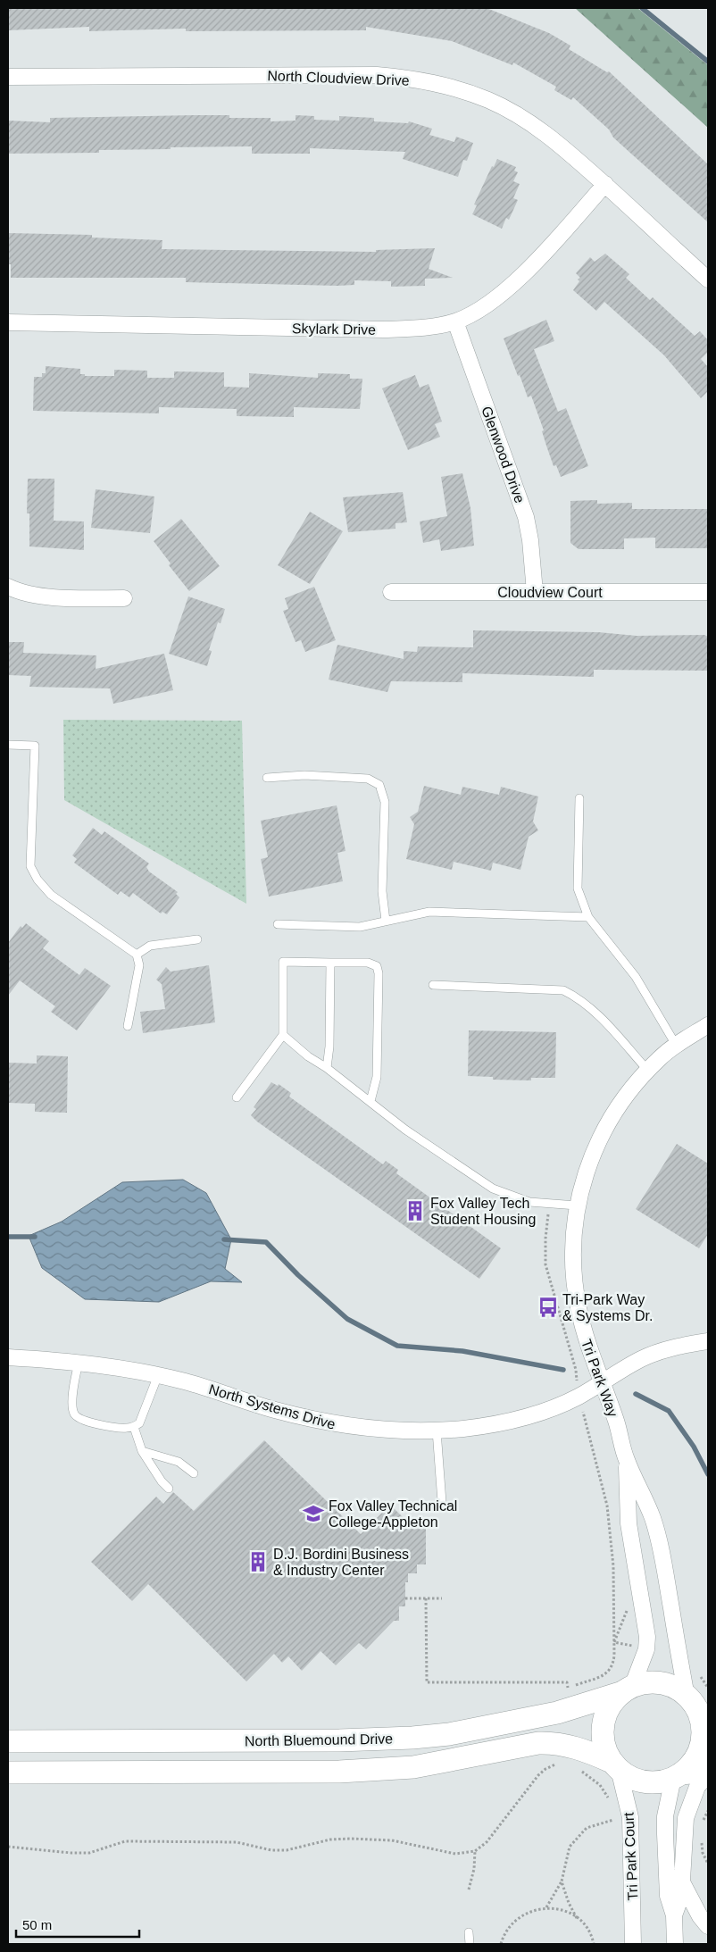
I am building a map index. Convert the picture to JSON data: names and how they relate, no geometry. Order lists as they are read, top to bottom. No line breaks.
{"streets":{"main road":["North Bluemound Drive"],"street":["North Cloudview Drive","Skylark Drive","Glenwood Drive","Cloudview Court","Tri Park Way","North Systems Drive","Tri Park Court"]},"crossings":[["North Cloudview Drive","Skylark Drive"],["Skylark Drive","Glenwood Drive"],["Glenwood Drive","Cloudview Court"],["Tri Park Way","North Systems Drive"],["Tri Park Way","North Bluemound Drive"],["Tri Park Way","Tri Park Court"],["North Bluemound Drive","Tri Park Court"]],"places":{"building":["Fox Valley Tech Student Housing","D.J. Bordini Business & Industry Center"],"bus stop":["Tri-Park Way & Systems Dr."],"school or university":["Fox Valley Technical College-Appleton"]},"scale_bar":"50 m"}
